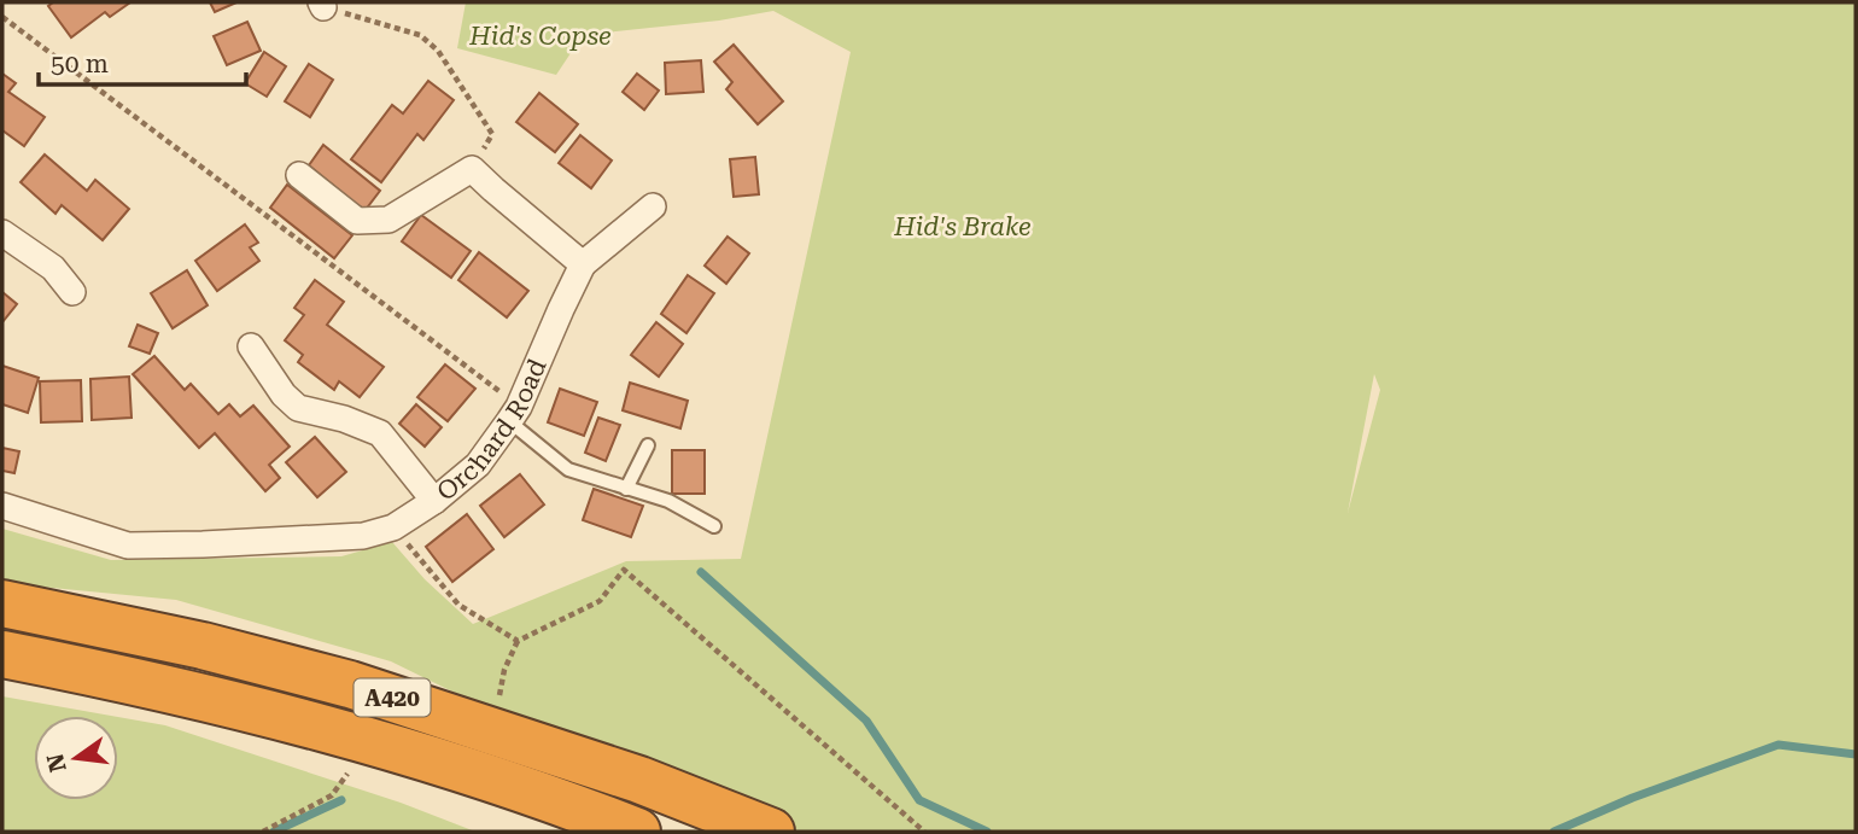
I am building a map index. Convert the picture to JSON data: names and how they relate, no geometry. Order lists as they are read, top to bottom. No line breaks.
{"streets":{"highway":["A420"],"street":["Orchard Road"]},"parks":["Hid's Copse","Hid's Brake"],"scale_bar":"50 m","north":"left"}
